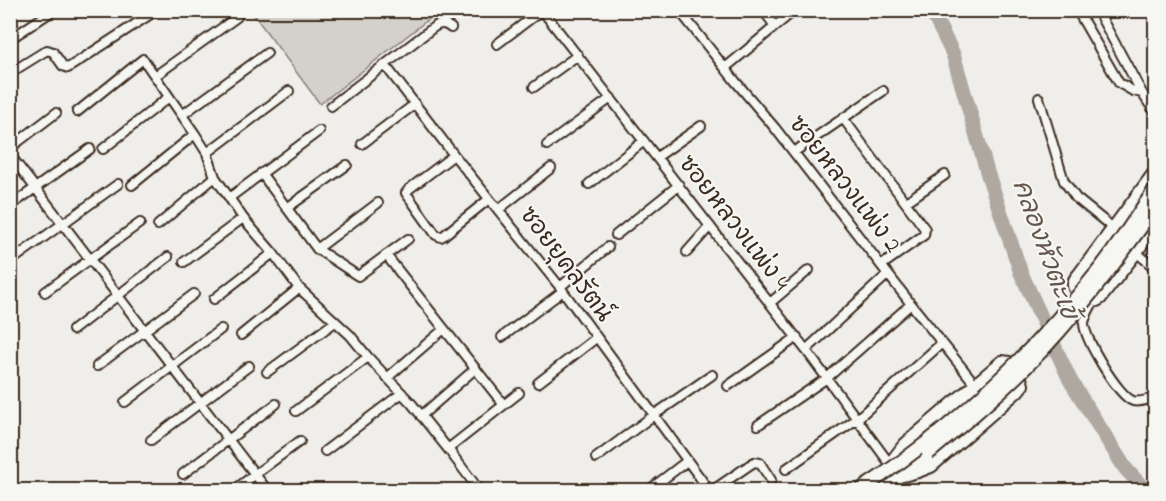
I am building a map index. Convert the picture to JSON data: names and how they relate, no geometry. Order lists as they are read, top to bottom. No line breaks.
{"streets":{"street":["ซอยหลวงแพ่ง 2","ซอยหลวงแพ่ง 4","ซอยยุคลรัตน์"]},"water":["คลองหัวตะเข้"]}
